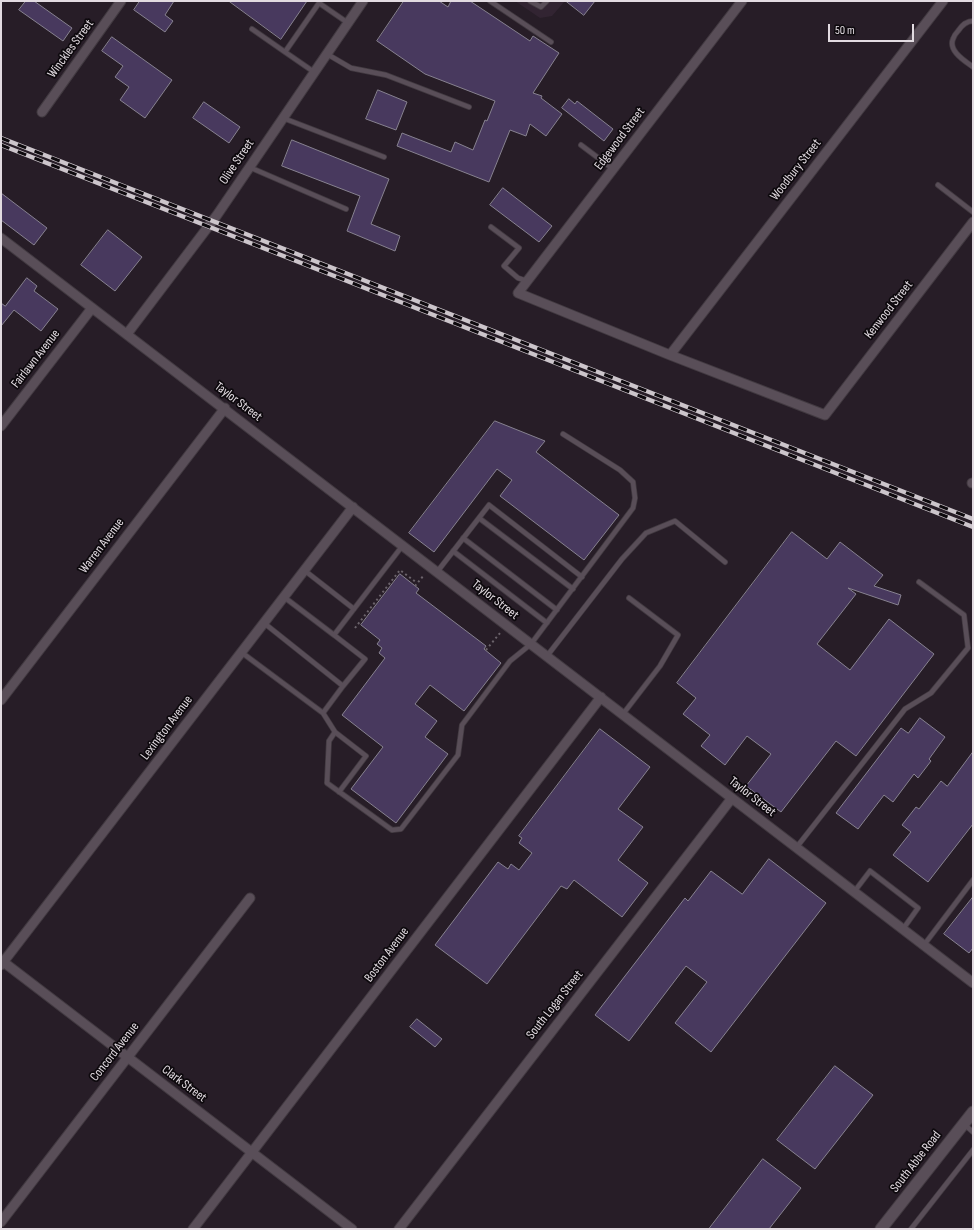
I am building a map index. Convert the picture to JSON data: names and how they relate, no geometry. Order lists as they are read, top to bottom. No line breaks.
{"streets":{"street":["Winckles Street","Edgewood Street","Olive Street","Woodbury Street","Kenwood Street","Fairlawn Avenue","Taylor Street","Warren Avenue","Lexington Avenue","Boston Avenue","South Logan Street","Concord Avenue","Clark Street","South Abbe Road"]},"crossings":[["Edgewood Street","Woodbury Street"],["Edgewood Street","Kenwood Street"],["Olive Street","Taylor Street"],["Woodbury Street","Kenwood Street"],["Fairlawn Avenue","Taylor Street"],["Taylor Street","Warren Avenue"],["Taylor Street","Lexington Avenue"],["Taylor Street","Boston Avenue"],["Taylor Street","South Logan Street"],["Lexington Avenue","Clark Street"],["Boston Avenue","Clark Street"],["Concord Avenue","Clark Street"]],"scale_bar":"50 m"}
